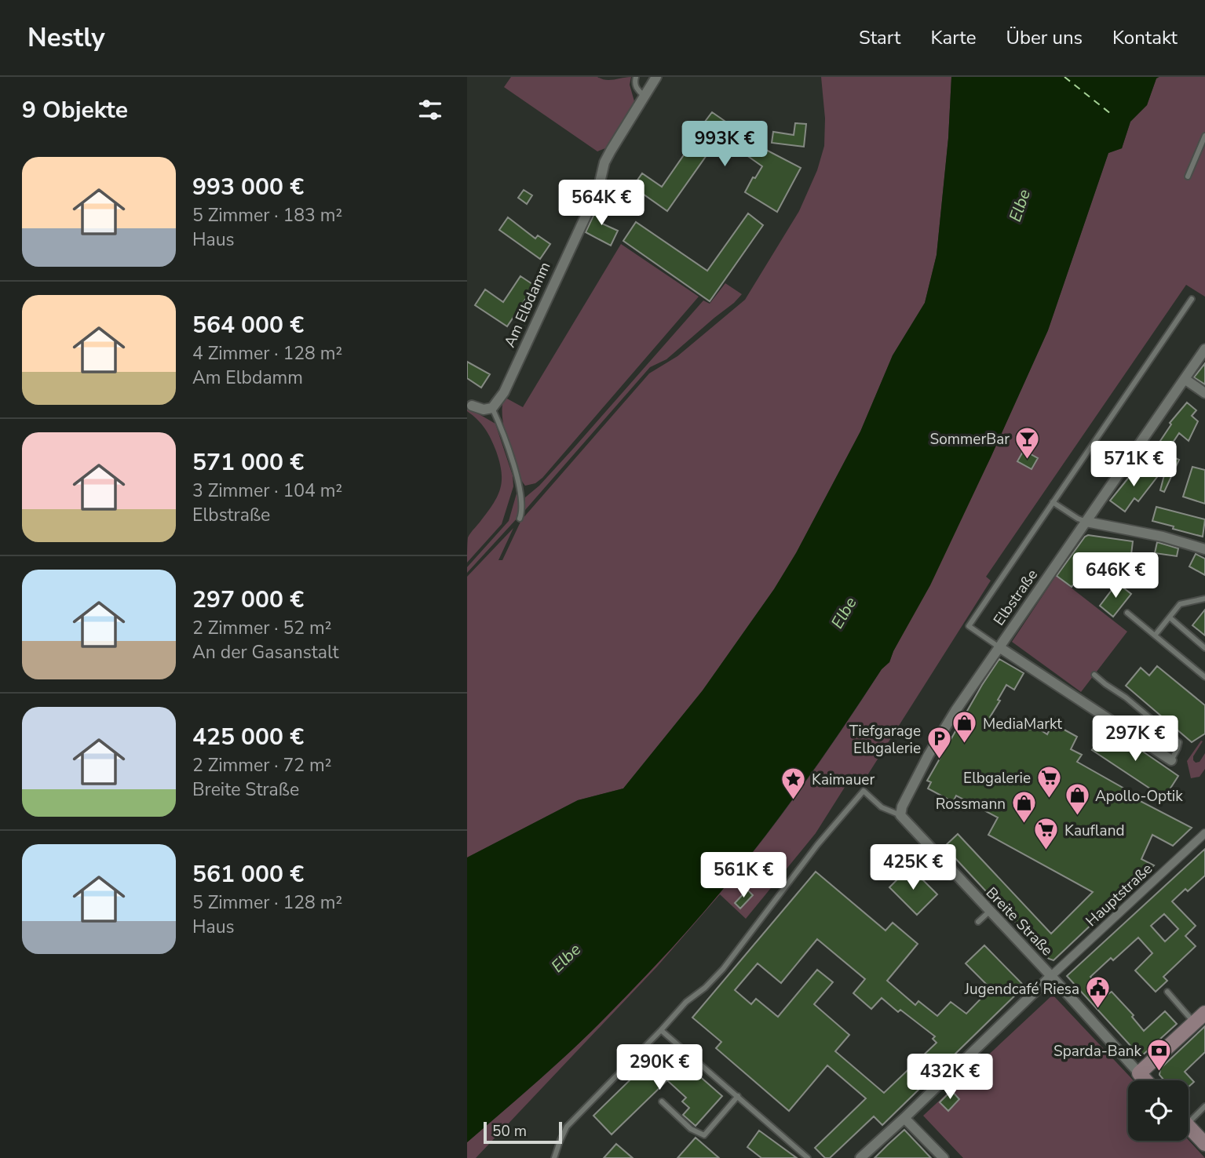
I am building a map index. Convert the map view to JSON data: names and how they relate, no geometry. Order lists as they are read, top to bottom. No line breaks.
{"streets":{"street":["Am Elbdamm","Elbstraße","Hauptstraße","Breite Straße"]},"crossings":[["Elbstraße","Breite Straße"],["Hauptstraße","Breite Straße"]],"water":["Elbe"],"places":{"bar":["SommerBar"],"shop":["MediaMarkt","Apollo-Optik","Rossmann"],"parking":["Tiefgarage Elbgalerie"],"supermarket":["Elbgalerie","Kaufland"],"place":["Kaimauer"],"public building":["Jugendcafé Riesa"],"bank":["Sparda-Bank"]},"scale_bar":"50 m","page":{"header":"Nestly","nav":["Start","Karte","Über uns","Kontakt"],"heading":"9 Objekte","price":["993K €","564K €","571K €","646K €","297K €","425K €","561K €","290K €","432K €"],"list":[{"name":"993 000 €","note":"5 Zimmer · 183 m² · Haus"},{"name":"564 000 €","note":"4 Zimmer · 128 m² · Am Elbdamm"},{"name":"571 000 €","note":"3 Zimmer · 104 m² · Elbstraße"},{"name":"297 000 €","note":"2 Zimmer · 52 m² · An der Gasanstalt"},{"name":"425 000 €","note":"2 Zimmer · 72 m² · Breite Straße"},{"name":"561 000 €","note":"5 Zimmer · 128 m² · Haus"}],"scale":"50 m"}}
